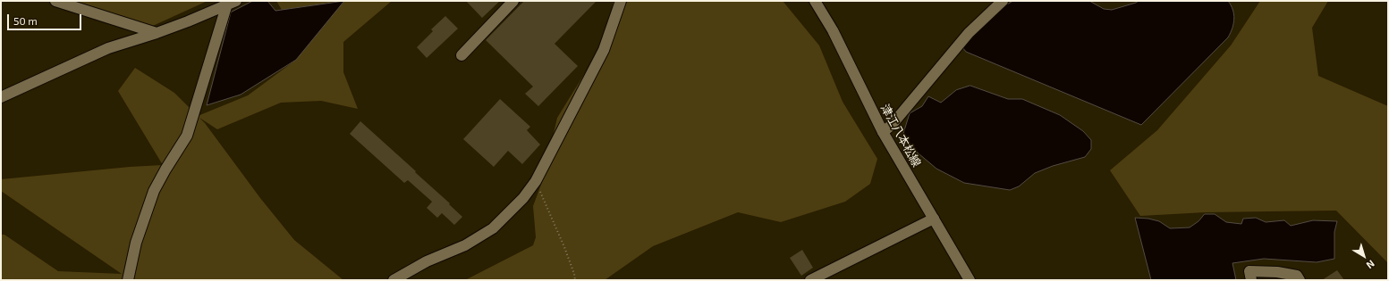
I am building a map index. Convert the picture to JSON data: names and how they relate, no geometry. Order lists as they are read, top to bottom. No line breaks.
{"streets":{"street":["津江八本松線"]},"scale_bar":"50 m","north":"bottom right"}
